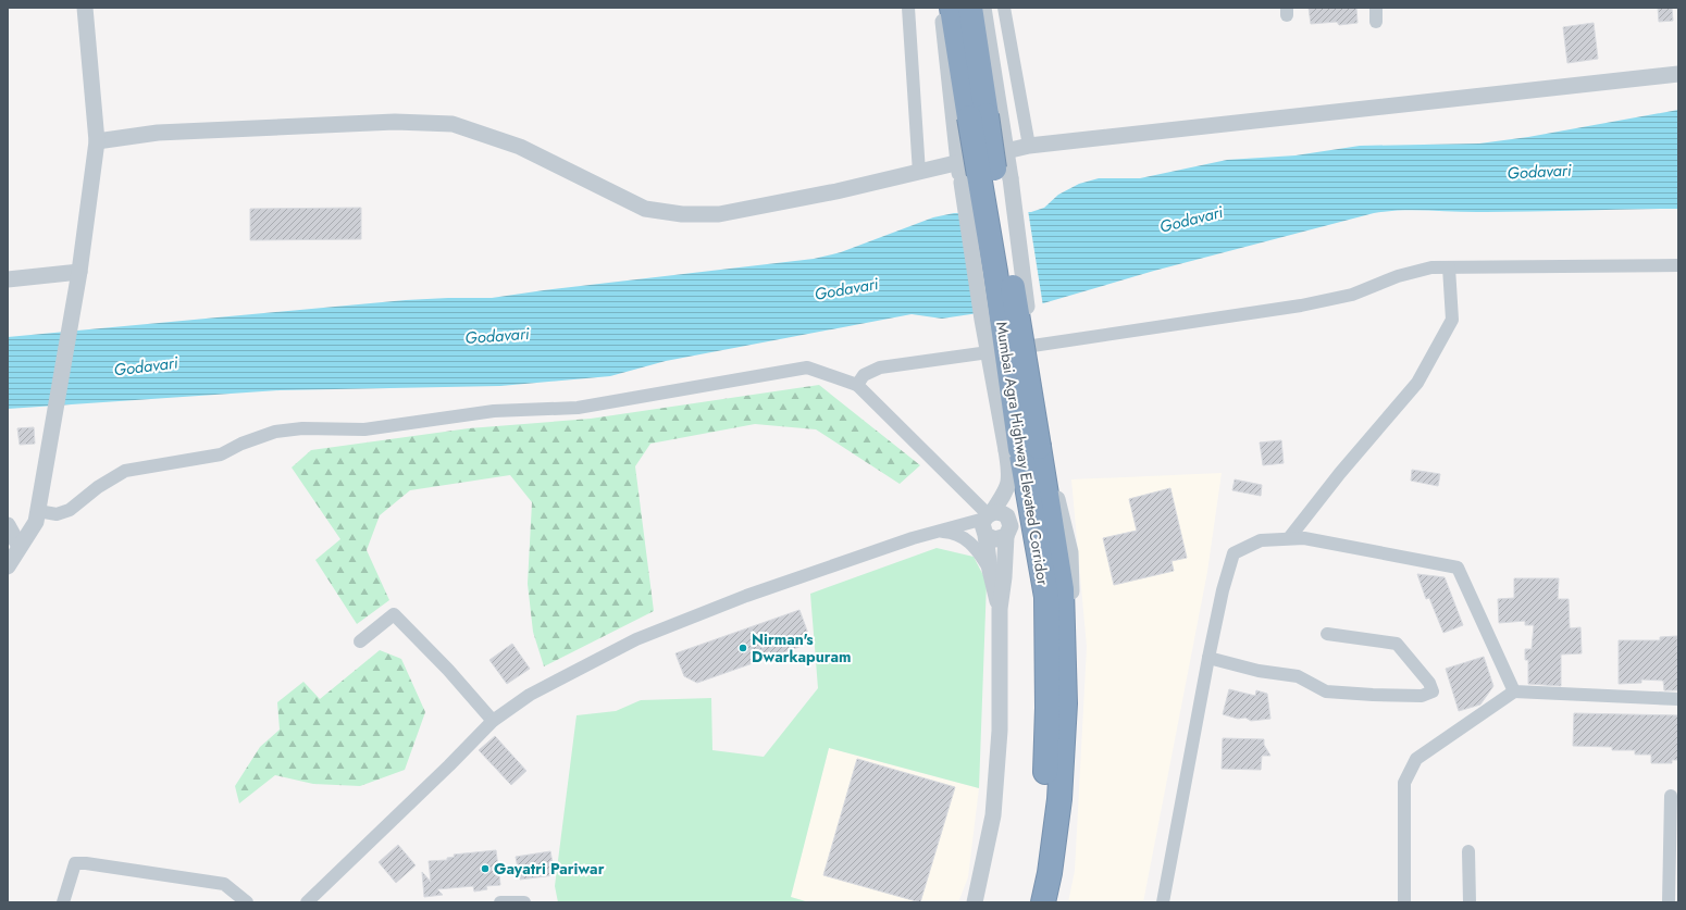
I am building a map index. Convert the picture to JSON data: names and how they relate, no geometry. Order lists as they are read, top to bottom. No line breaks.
{"streets":{"highway":["Mumbai Agra Highway Elevated Corridor"]},"water":["Godavari"],"places":["Nirman's Dwarkapuram","Gayatri Pariwar"]}
